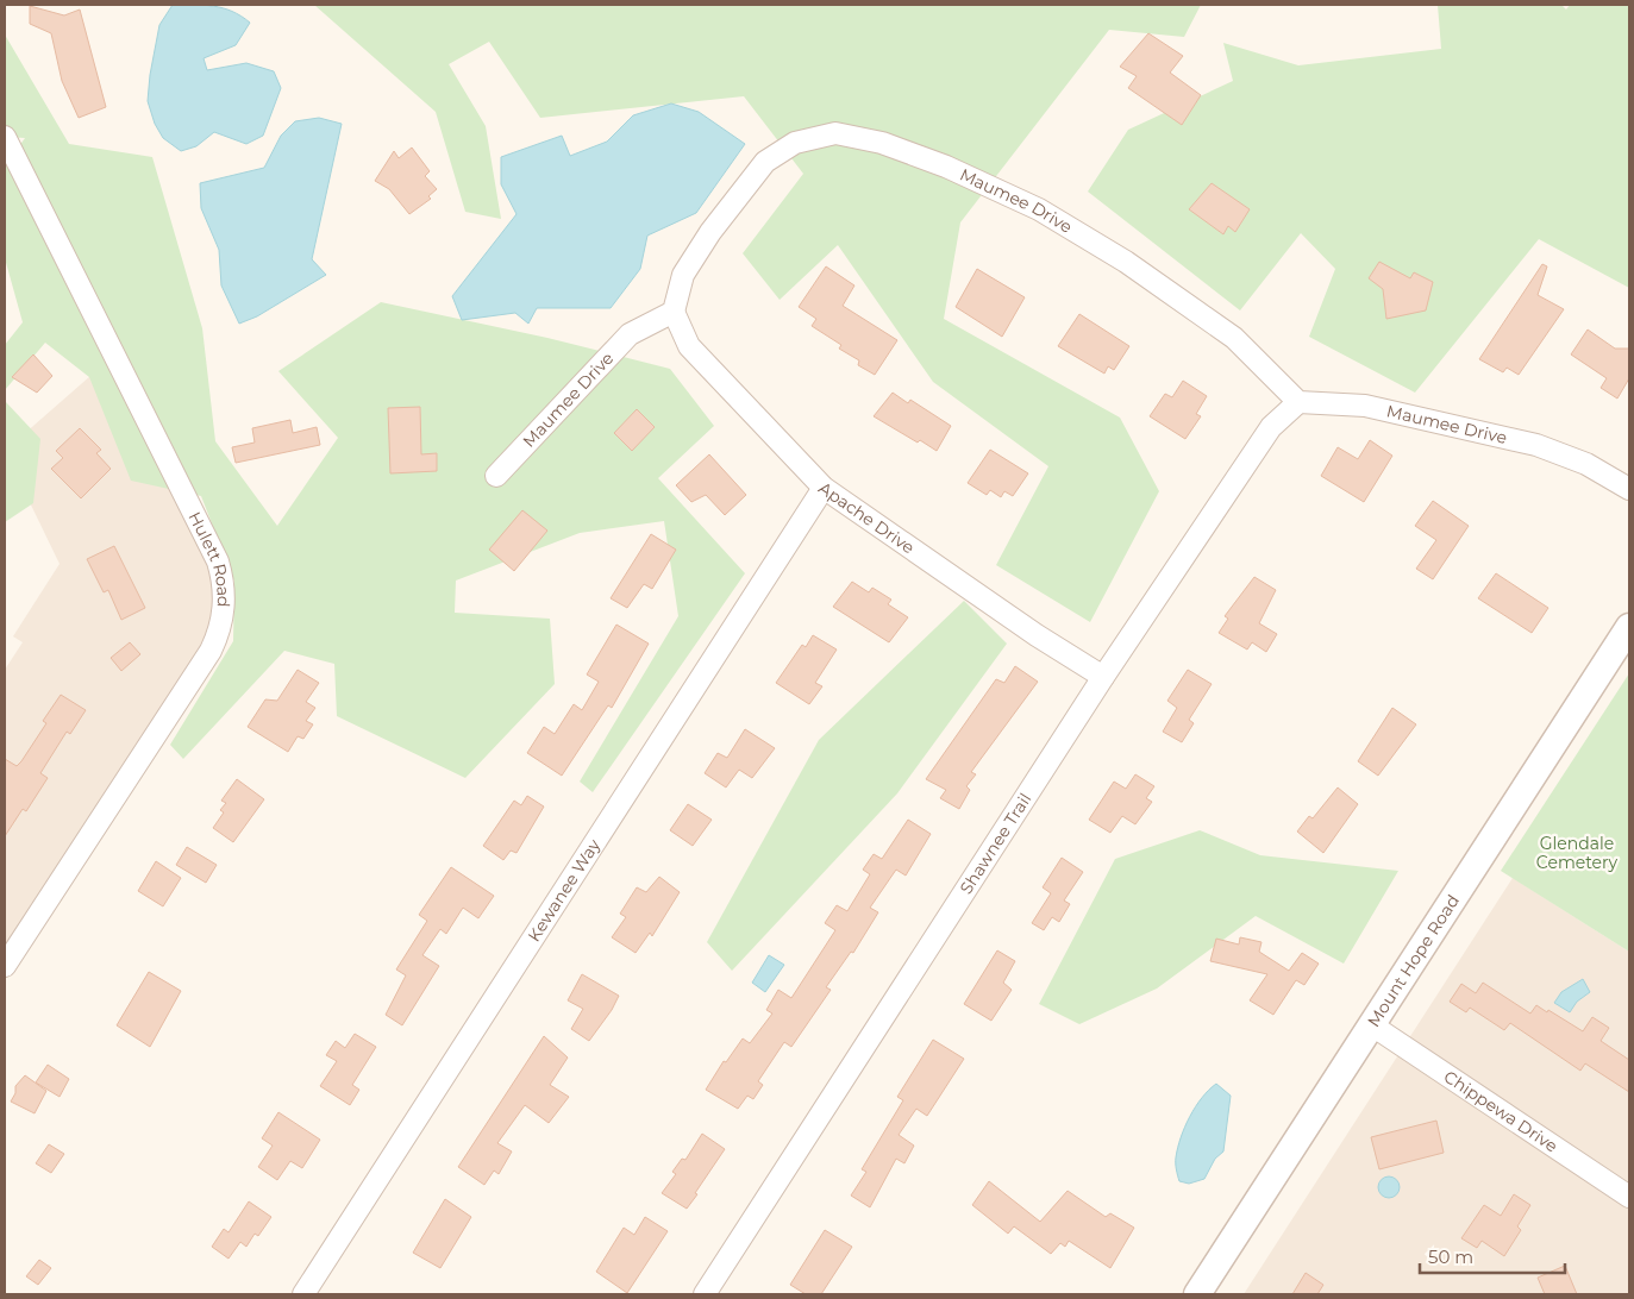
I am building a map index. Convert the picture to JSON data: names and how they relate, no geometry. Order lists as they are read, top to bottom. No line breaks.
{"streets":{"street":["Maumee Drive","Apache Drive","Hulett Road","Shawnee Trail","Kewanee Way","Mount Hope Road","Chippewa Drive"]},"crossings":[["Maumee Drive","Apache Drive"],["Maumee Drive","Shawnee Trail"],["Apache Drive","Shawnee Trail"],["Apache Drive","Kewanee Way"],["Mount Hope Road","Chippewa Drive"]],"parks":["Glendale Cemetery"],"scale_bar":"50 m"}
